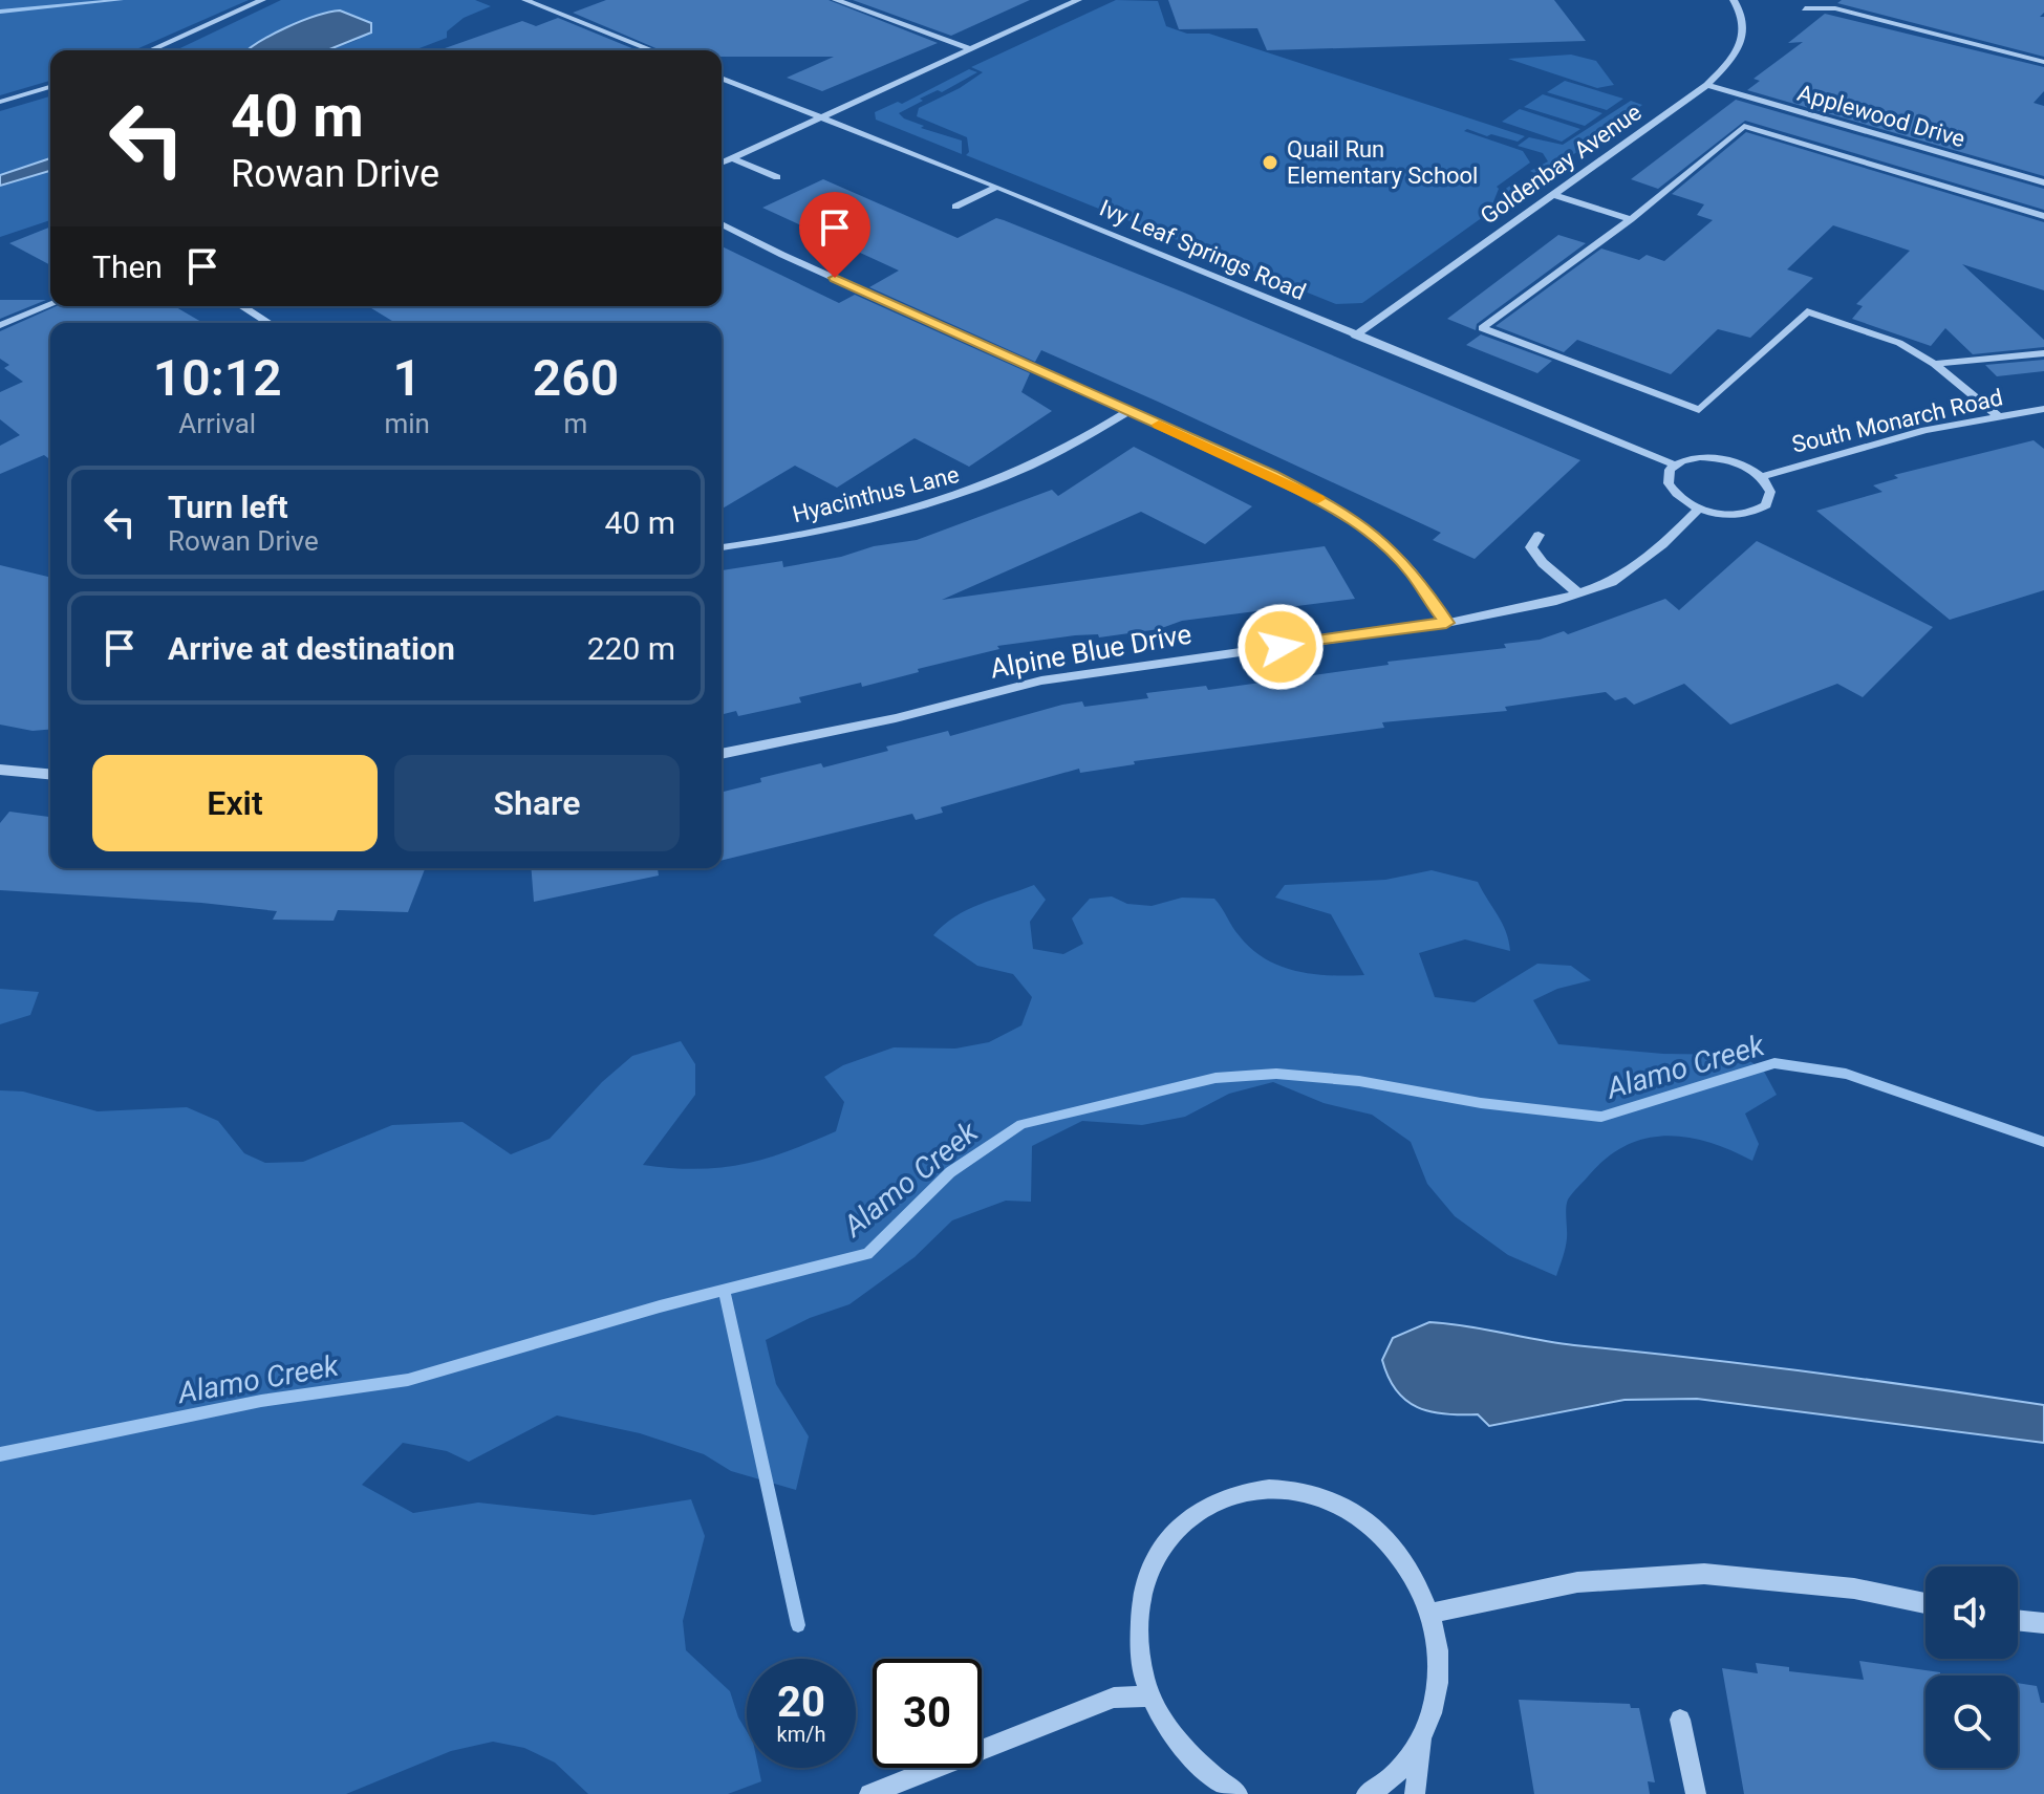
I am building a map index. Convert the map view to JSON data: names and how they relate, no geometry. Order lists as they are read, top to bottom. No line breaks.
{"streets":{"street":["Applewood Drive","Goldenbay Avenue","Ivy Leaf Springs Road","South Monarch Road","Hyacinthus Lane","Alpine Blue Drive"]},"crossings":[["Applewood Drive","Goldenbay Avenue"],["Goldenbay Avenue","Ivy Leaf Springs Road"],["Ivy Leaf Springs Road","South Monarch Road"],["South Monarch Road","Alpine Blue Drive"]],"water":["Alamo Creek"],"places":["Quail Run Elementary School"],"page":{"turn":["40 m","Rowan Drive"],"then":"Then","eta":["10:12","Arrival","1","min","260","m"],"list":[{"name":"Turn left","note":"Rowan Drive","value":"40 m"},{"name":"Arrive at destination","value":"220 m"}],"buttons":["Exit","Share"],"speed":"20 km/h","limit":"30"}}
